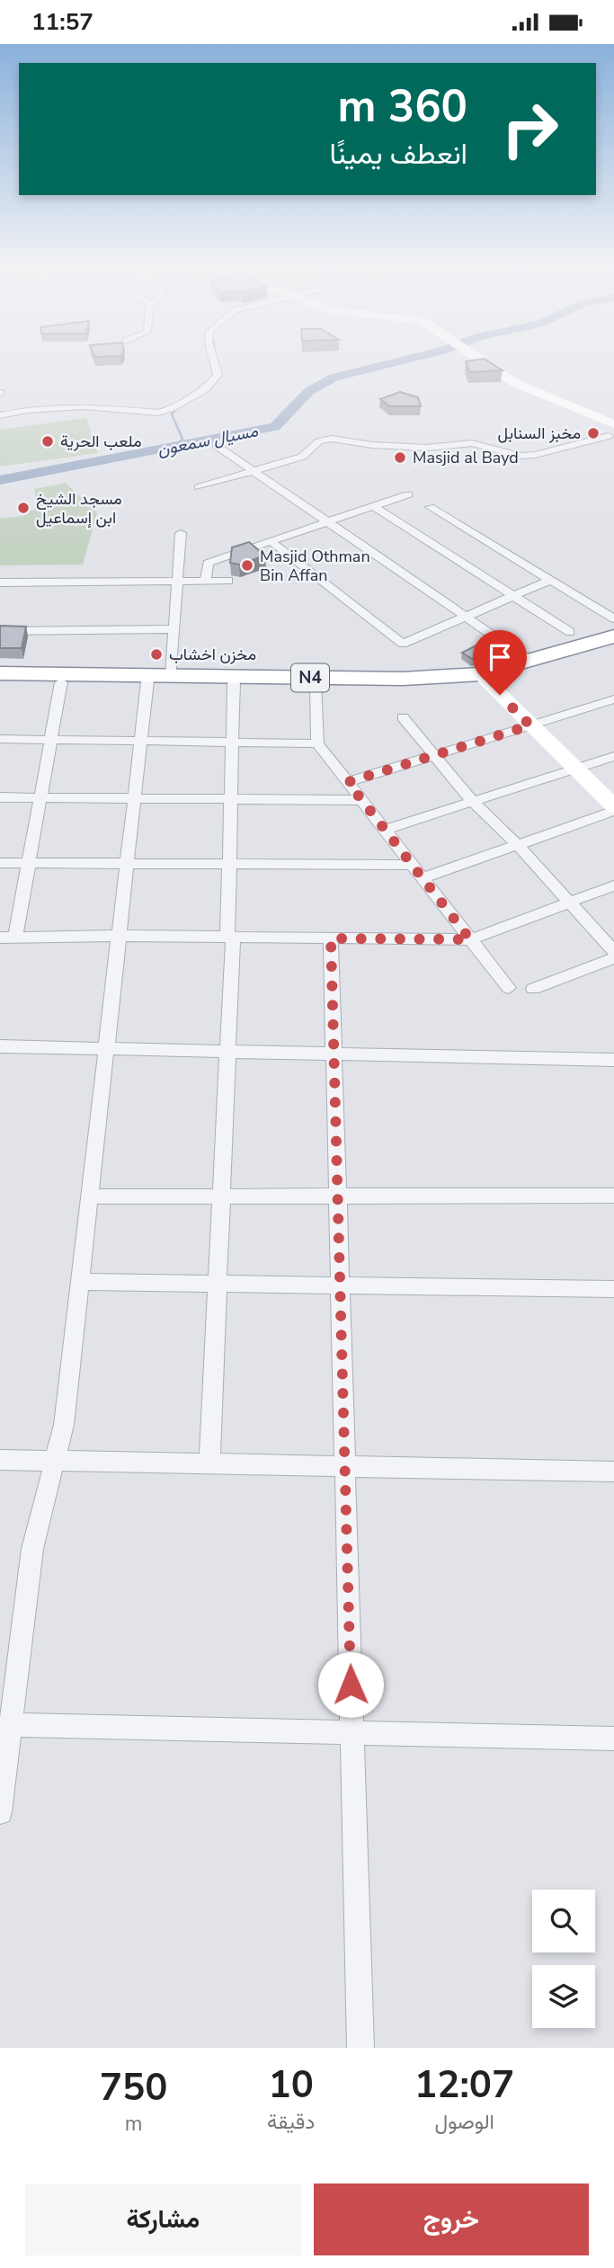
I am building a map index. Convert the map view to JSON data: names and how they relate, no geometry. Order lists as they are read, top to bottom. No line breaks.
{"streets":{"highway":["N4"]},"water":["مسيال سمعون"],"places":["مخبز السنابل","ملعب الحرية","Masjid al Bayd","مسجد الشيخ ابن إسماعيل","Masjid Othman Bin Affan","مخزن اخشاب"],"page":{"status":"11:57","turn":["360 m","انعطف يمينًا"],"eta":["12:07","الوصول","10","دقيقة","750","m"],"buttons":["خروج","مشاركة"]}}
